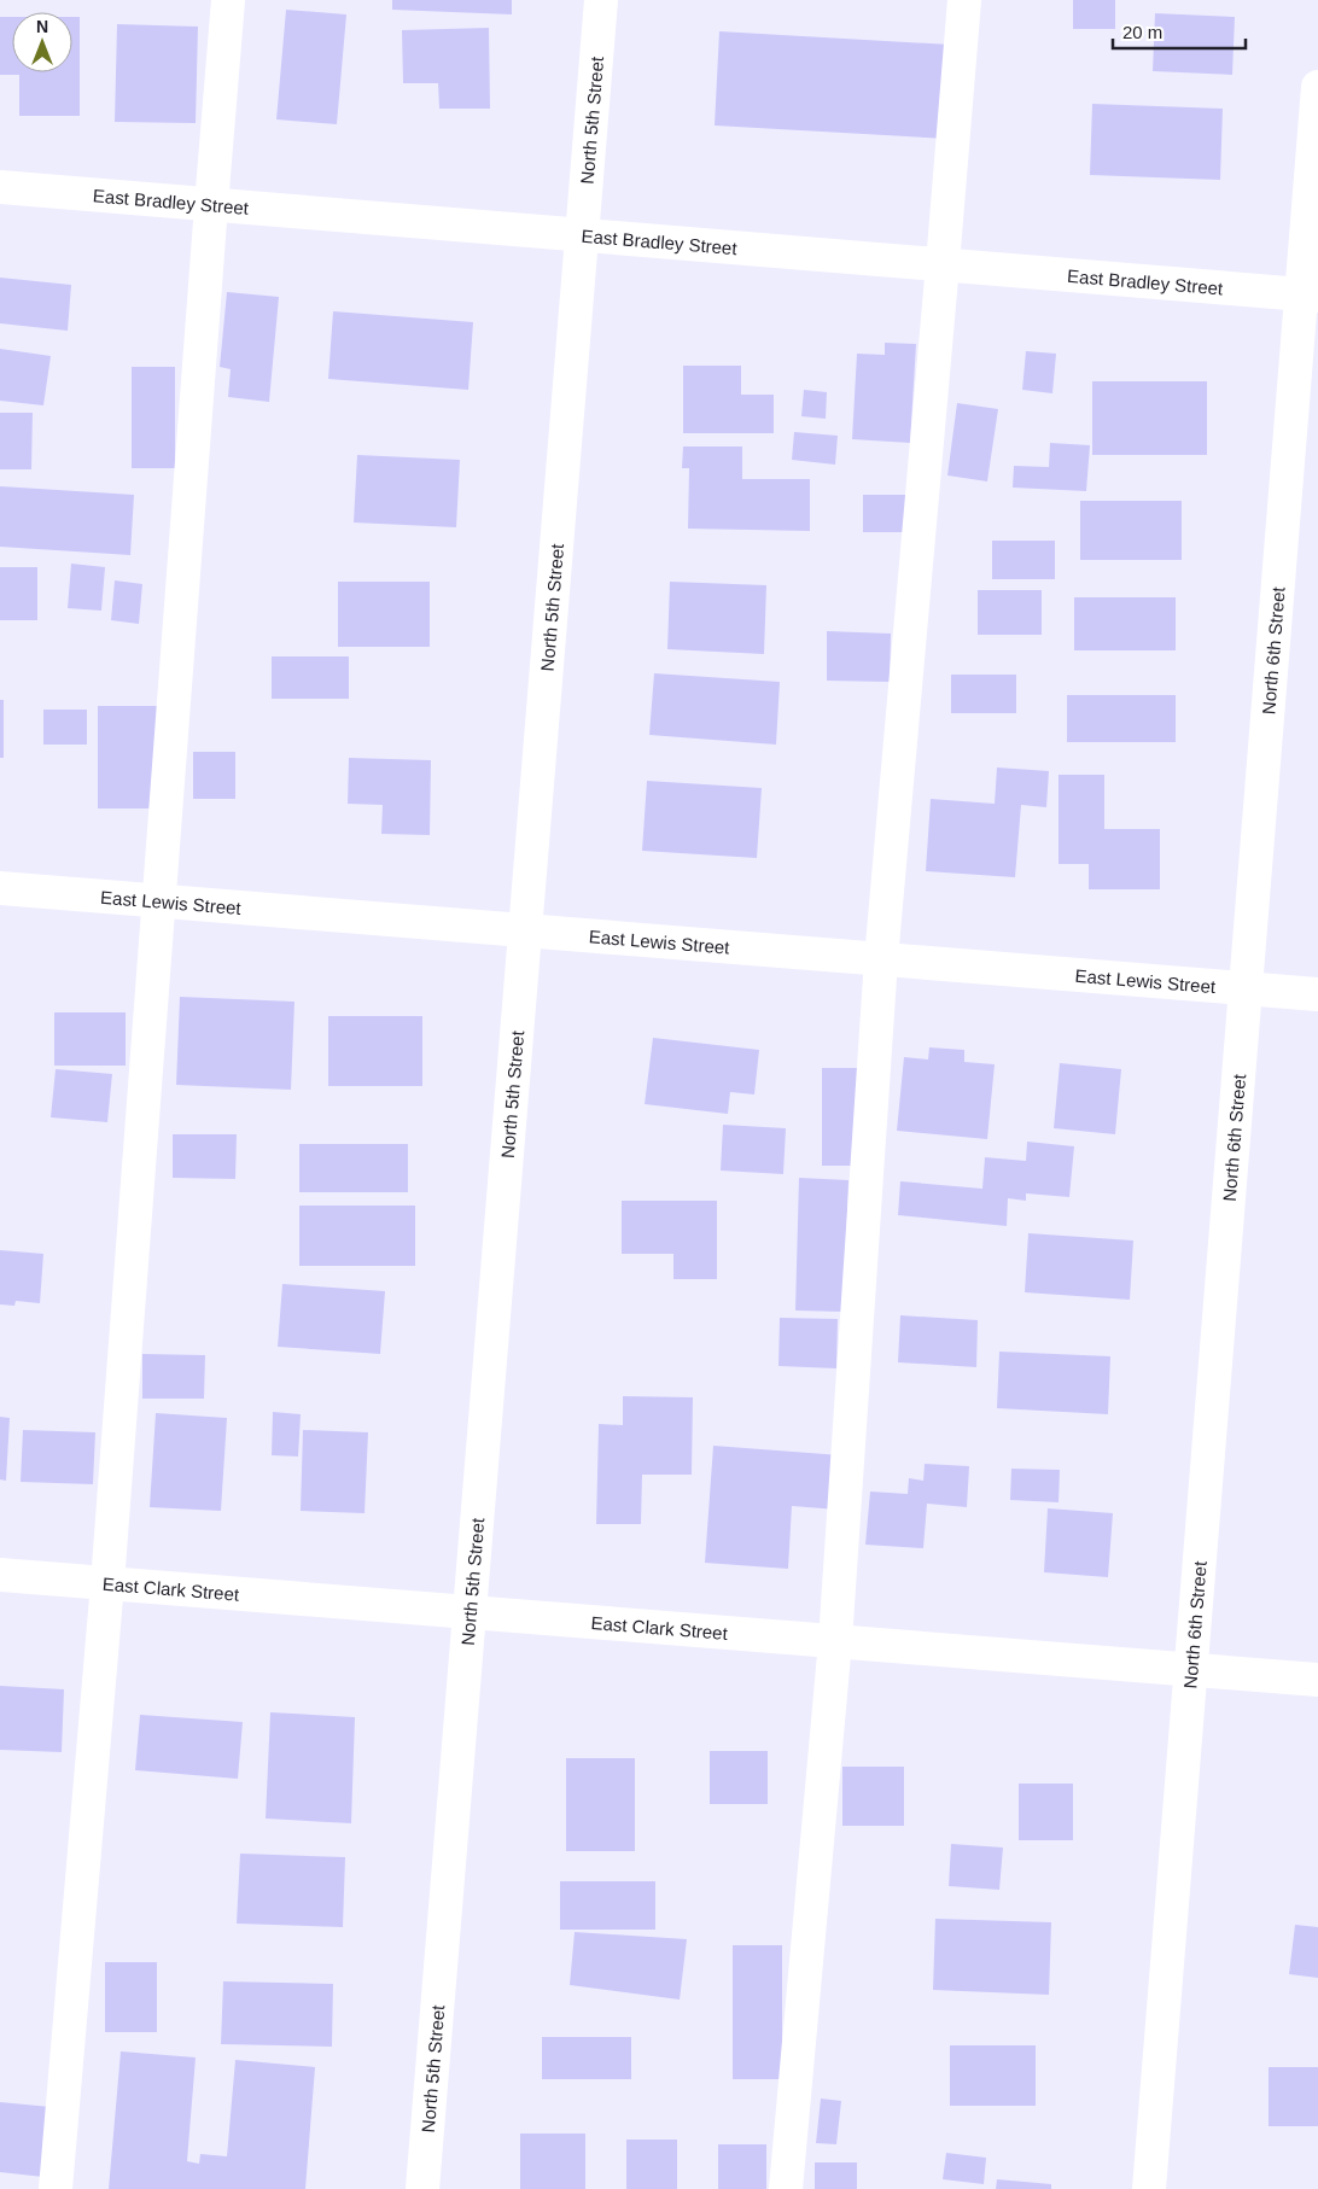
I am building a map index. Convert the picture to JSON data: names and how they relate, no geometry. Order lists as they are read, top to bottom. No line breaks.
{"streets":{"street":["North 5th Street","East Bradley Street","North 6th Street","East Lewis Street","East Clark Street"]},"crossings":[["North 5th Street","East Bradley Street"],["North 5th Street","East Lewis Street"],["North 5th Street","East Clark Street"],["East Bradley Street","North 6th Street"],["North 6th Street","East Lewis Street"],["North 6th Street","East Clark Street"]],"scale_bar":"20 m","north":"top"}
